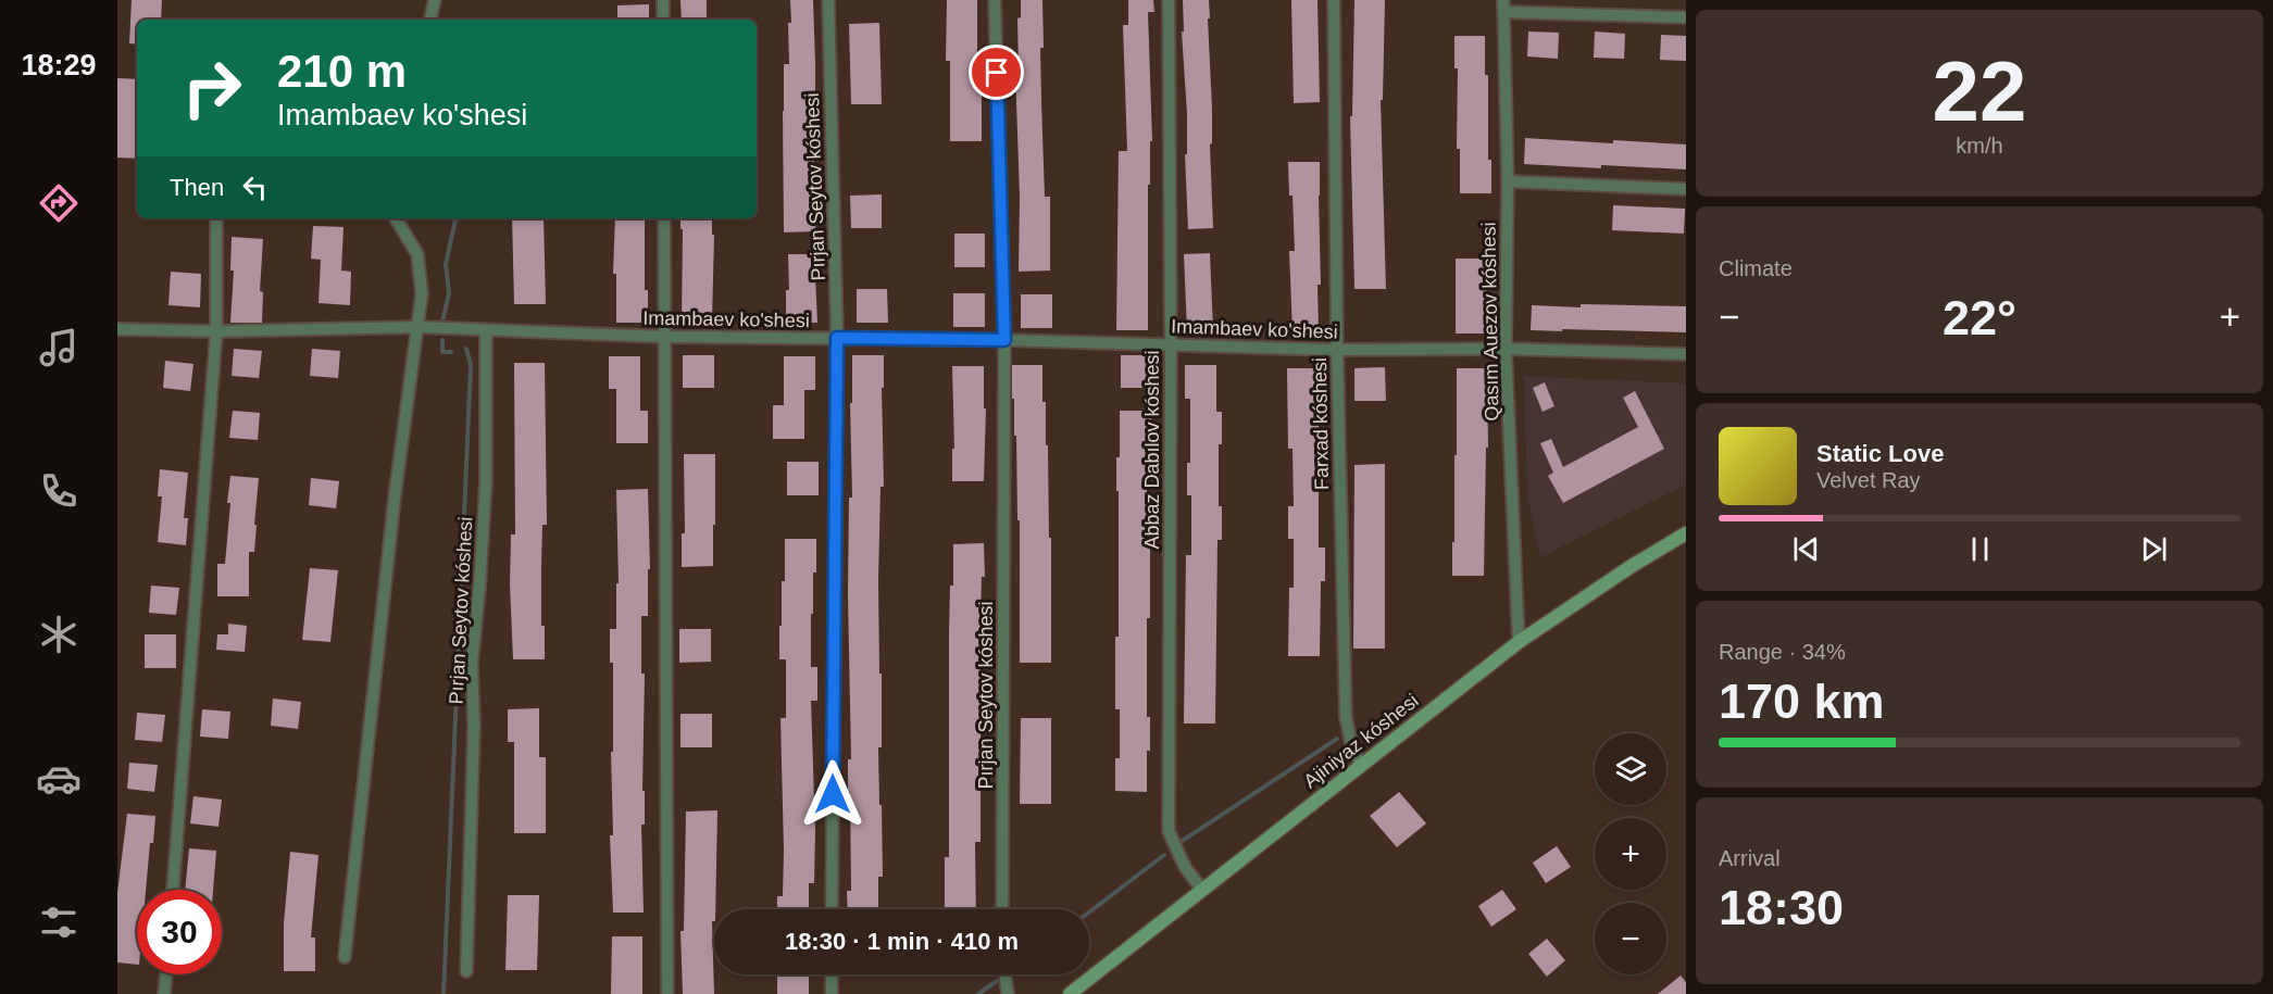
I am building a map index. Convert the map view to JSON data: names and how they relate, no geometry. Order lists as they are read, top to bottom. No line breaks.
{"streets":{"street":["Pırjan Seytov kóshesi","Imambaev ko'shesi","Qasım Auezov kóshesi","Farxad kóshesi","Abbaz Dabılov kóshesi","Ajiniyaz kóshesi"]},"crossings":[["Pırjan Seytov kóshesi","Imambaev ko'shesi"],["Imambaev ko'shesi","Qasım Auezov kóshesi"],["Imambaev ko'shesi","Farxad kóshesi"],["Imambaev ko'shesi","Abbaz Dabılov kóshesi"],["Qasım Auezov kóshesi","Ajiniyaz kóshesi"],["Farxad kóshesi","Ajiniyaz kóshesi"],["Abbaz Dabılov kóshesi","Ajiniyaz kóshesi"]],"page":{"tabs":"18:29","tile":[["22","km/h"],"Climate",["Range · 34%","170 km"],["Arrival","18:30"]],"turn":["210 m","Imambaev ko'shesi"],"then":"Then","heat":["−","22°","+"],"song":["Static Love","Velvet Ray"],"map_buttons":["+","−"],"limit":"30","trip":"18:30 · 1 min · 410 m"}}
